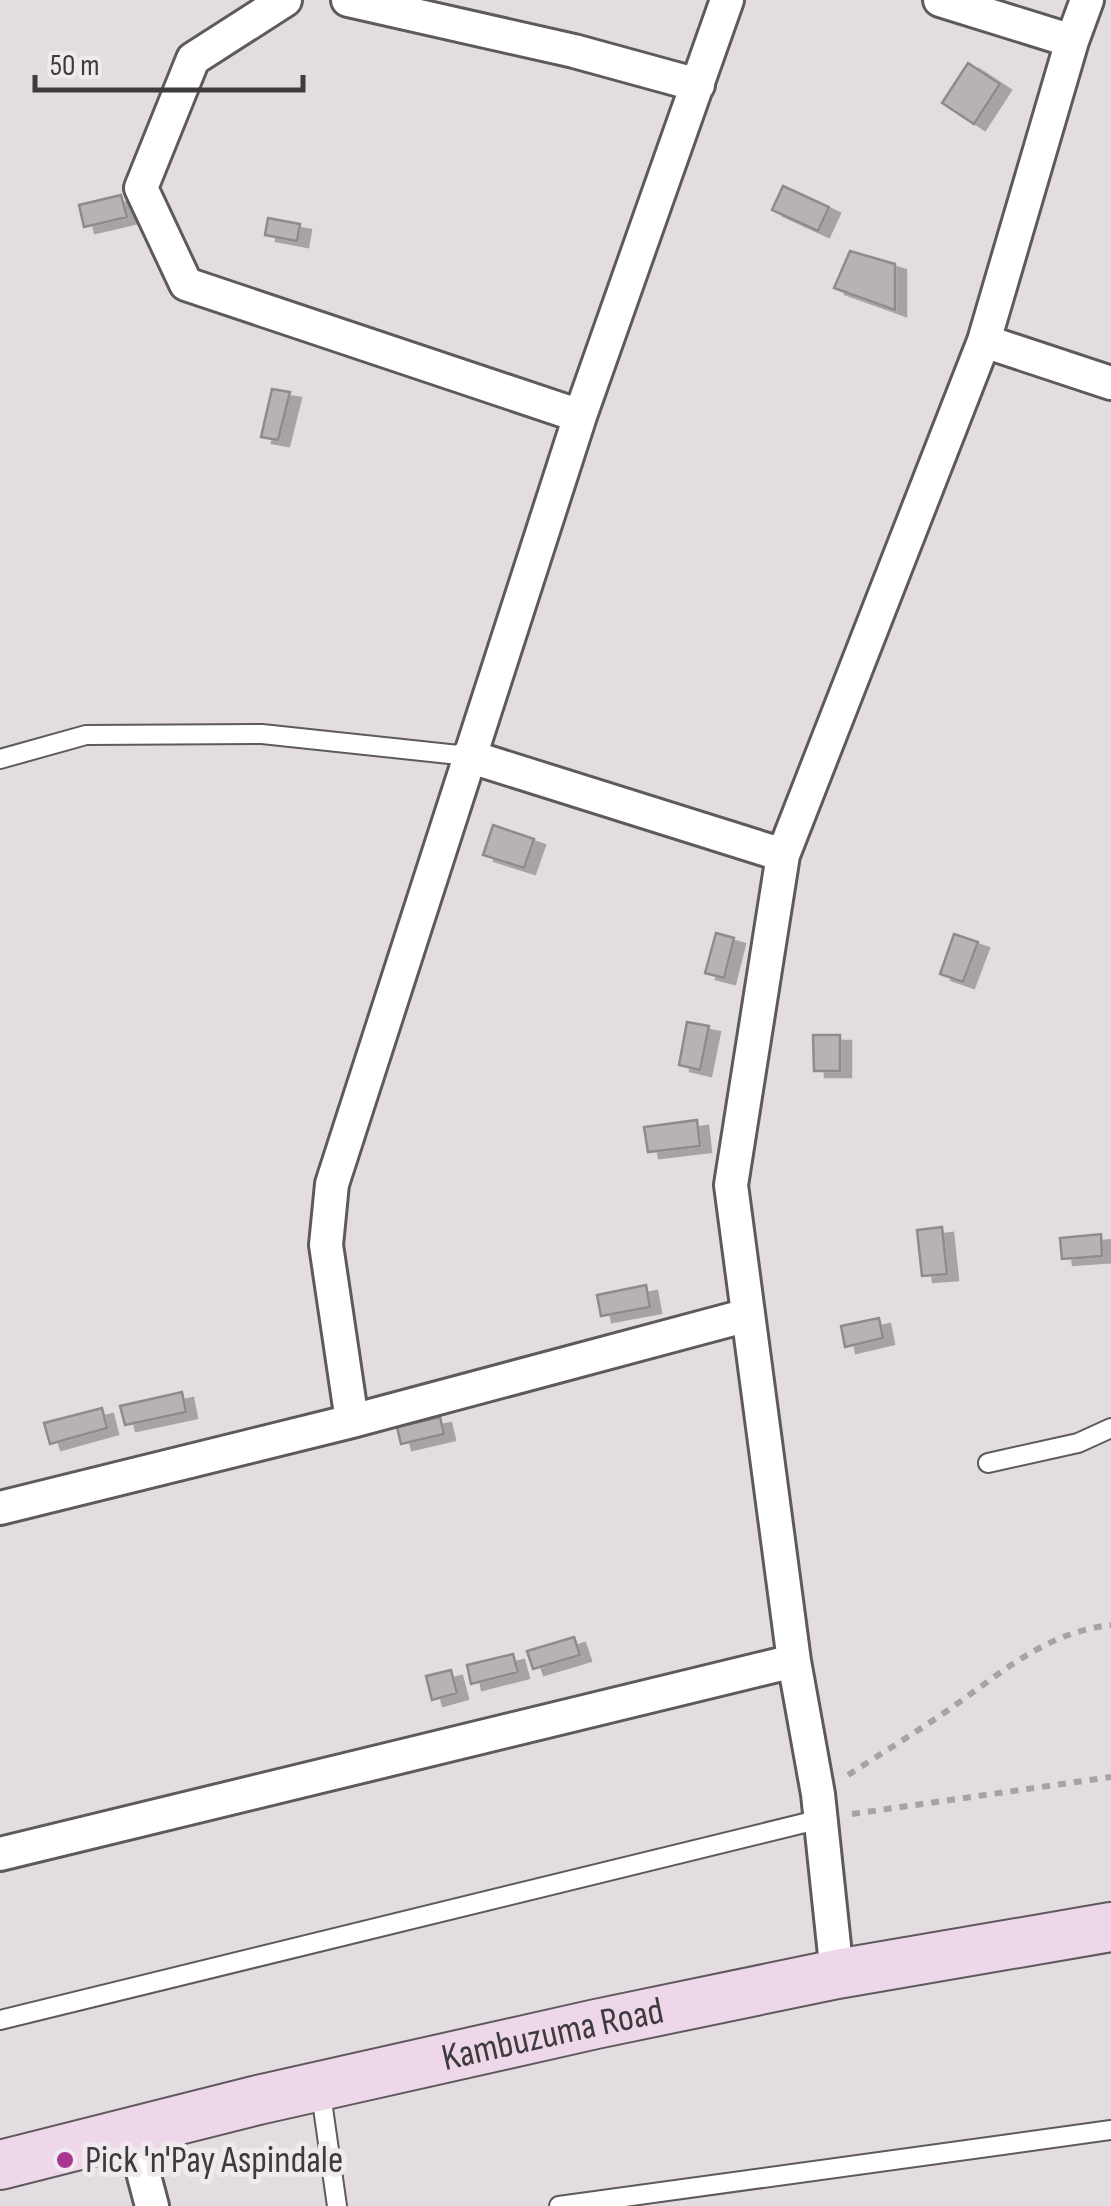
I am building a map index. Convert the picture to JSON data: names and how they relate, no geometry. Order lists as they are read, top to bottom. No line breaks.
{"streets":{"main road":["Kambuzuma Road"]},"places":["Pick 'n'Pay Aspindale"],"scale_bar":"50 m"}
